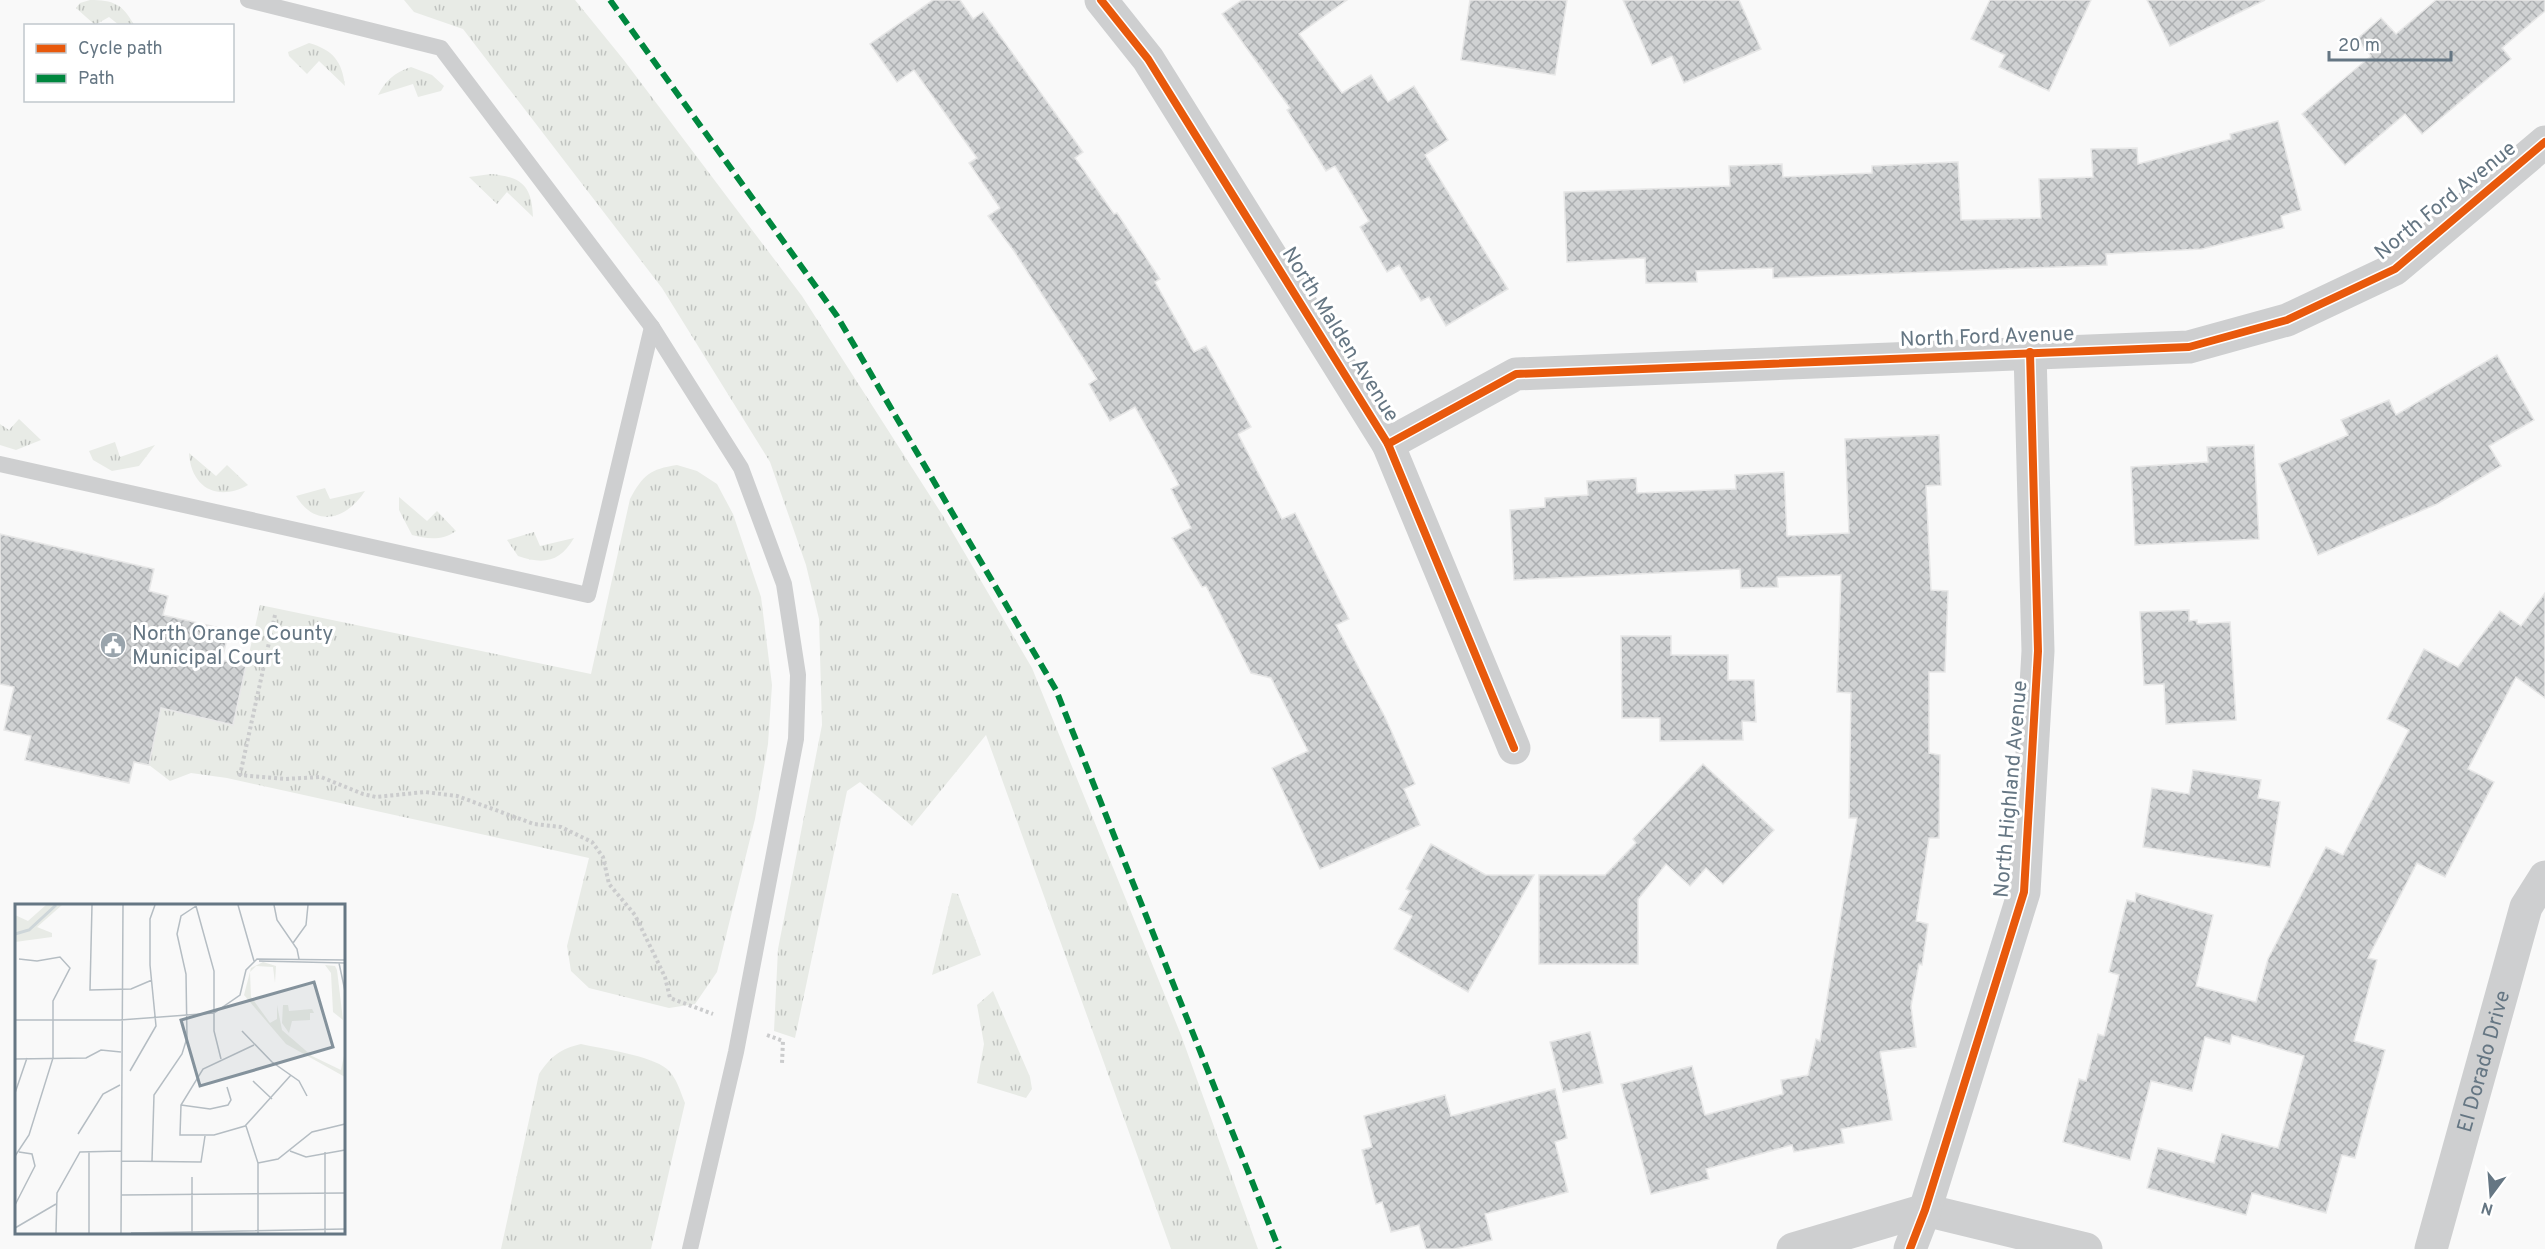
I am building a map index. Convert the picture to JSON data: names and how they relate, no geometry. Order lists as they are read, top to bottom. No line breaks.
{"streets":{"street":["North Ford Avenue","North Malden Avenue","North Highland Avenue","El Dorado Drive"]},"crossings":[["North Ford Avenue","North Malden Avenue"],["North Ford Avenue","North Highland Avenue"]],"places":{"public building":["North Orange County Municipal Court"]},"legend":["Cycle path","Path"],"scale_bar":"20 m","north":"bottom"}
